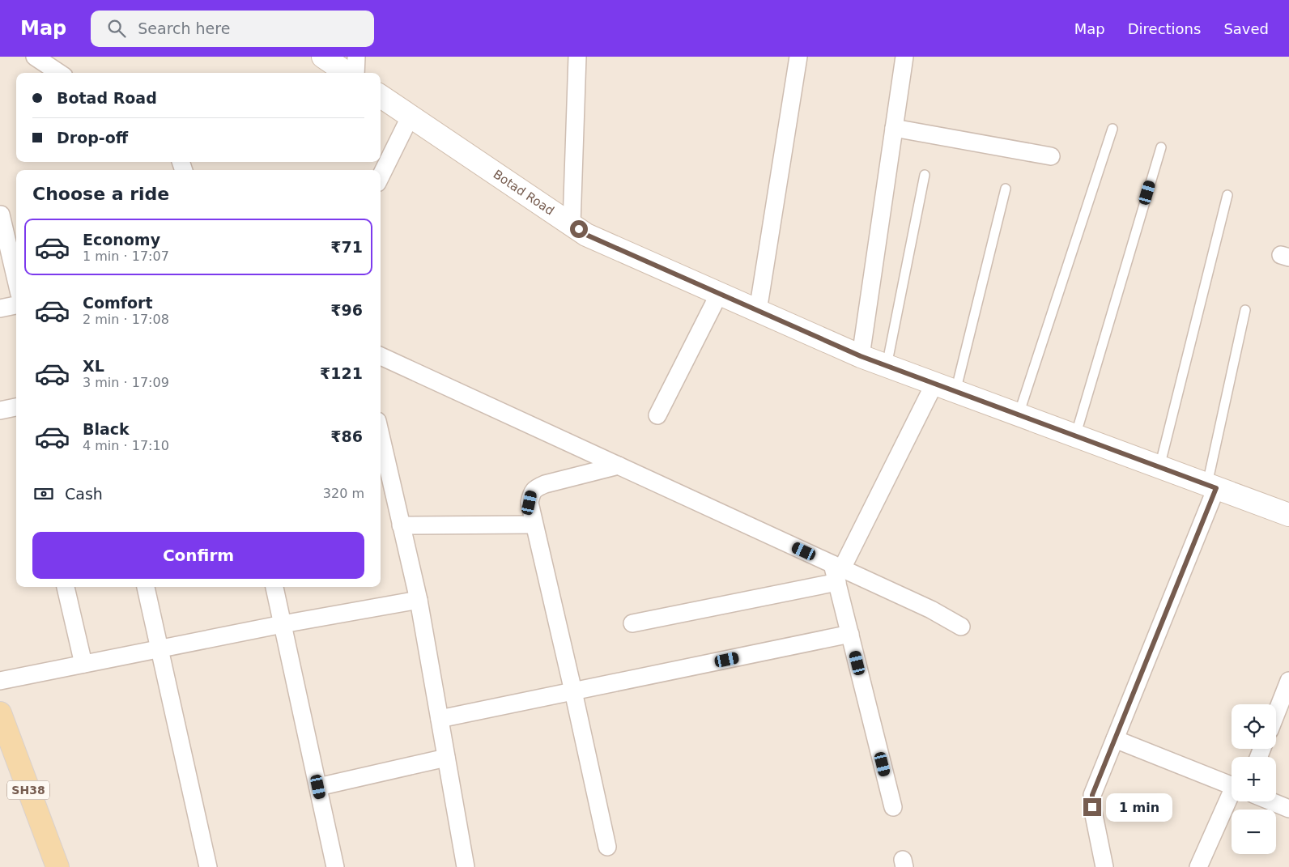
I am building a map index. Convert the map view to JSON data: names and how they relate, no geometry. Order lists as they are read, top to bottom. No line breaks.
{"streets":{"main road":["Botad Road","SH38"]},"page":{"header":"Map","search":"Search here","nav":["Map","Directions","Saved"],"banner":["Botad Road","Drop-off"],"heading":"Choose a ride","list":[{"name":"Economy","note":"1 min · 17:07","value":"₹71"},{"name":"Comfort","note":"2 min · 17:08","value":"₹96"},{"name":"XL","note":"3 min · 17:09","value":"₹121"},{"name":"Black","note":"4 min · 17:10","value":"₹86"}],"pay":["Cash","320 m"],"buttons":"Confirm","map_buttons":["+","−"],"bubble":"1 min"}}
